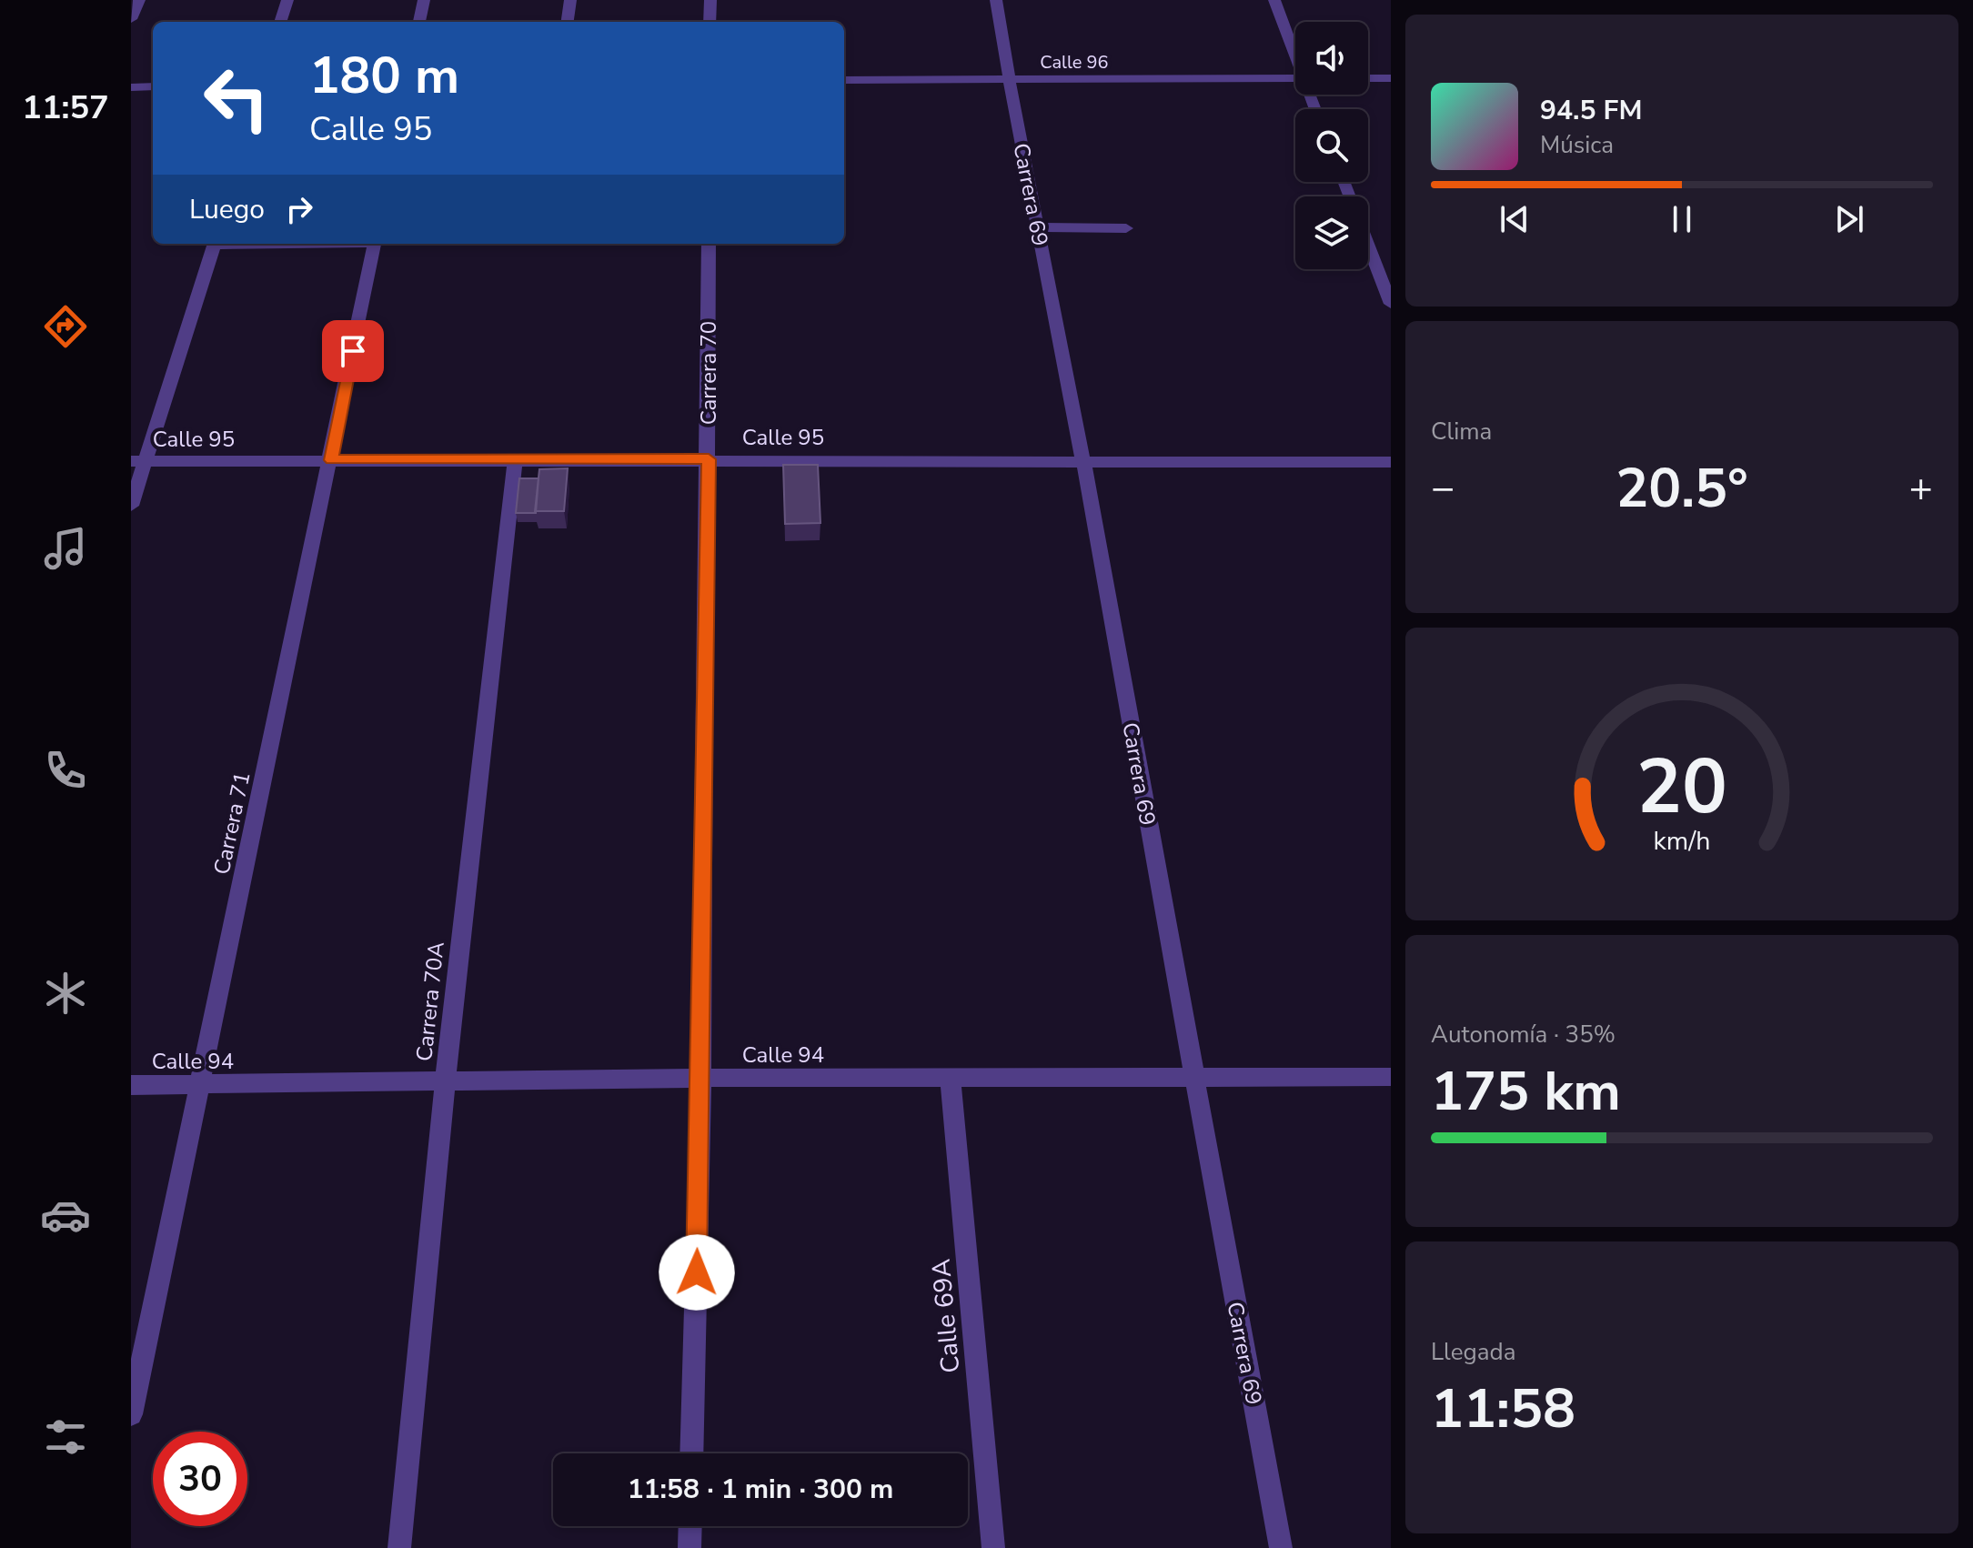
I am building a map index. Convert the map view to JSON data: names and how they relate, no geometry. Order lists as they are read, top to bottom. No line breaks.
{"streets":{"street":["Calle 96","Carrera 69","Carrera 70","Calle 95","Carrera 71","Carrera 70A","Calle 94","Calle 69A"]},"crossings":[["Calle 96","Carrera 69"],["Carrera 69","Calle 95"],["Carrera 69","Calle 94"],["Carrera 70","Calle 95"],["Carrera 70","Calle 94"],["Calle 95","Carrera 71"],["Calle 95","Carrera 70A"],["Carrera 71","Calle 94"],["Carrera 70A","Calle 94"],["Calle 94","Calle 69A"]],"page":{"tabs":"11:57","turn":["180 m","Calle 95"],"song":["94.5 FM","Música"],"then":"Luego","tile":["Clima",["Autonomía · 35%","175 km"],["Llegada","11:58"]],"heat":["−","20.5°","+"],"limit":"30","trip":"11:58 · 1 min · 300 m","gauge":["20","km/h"]}}
